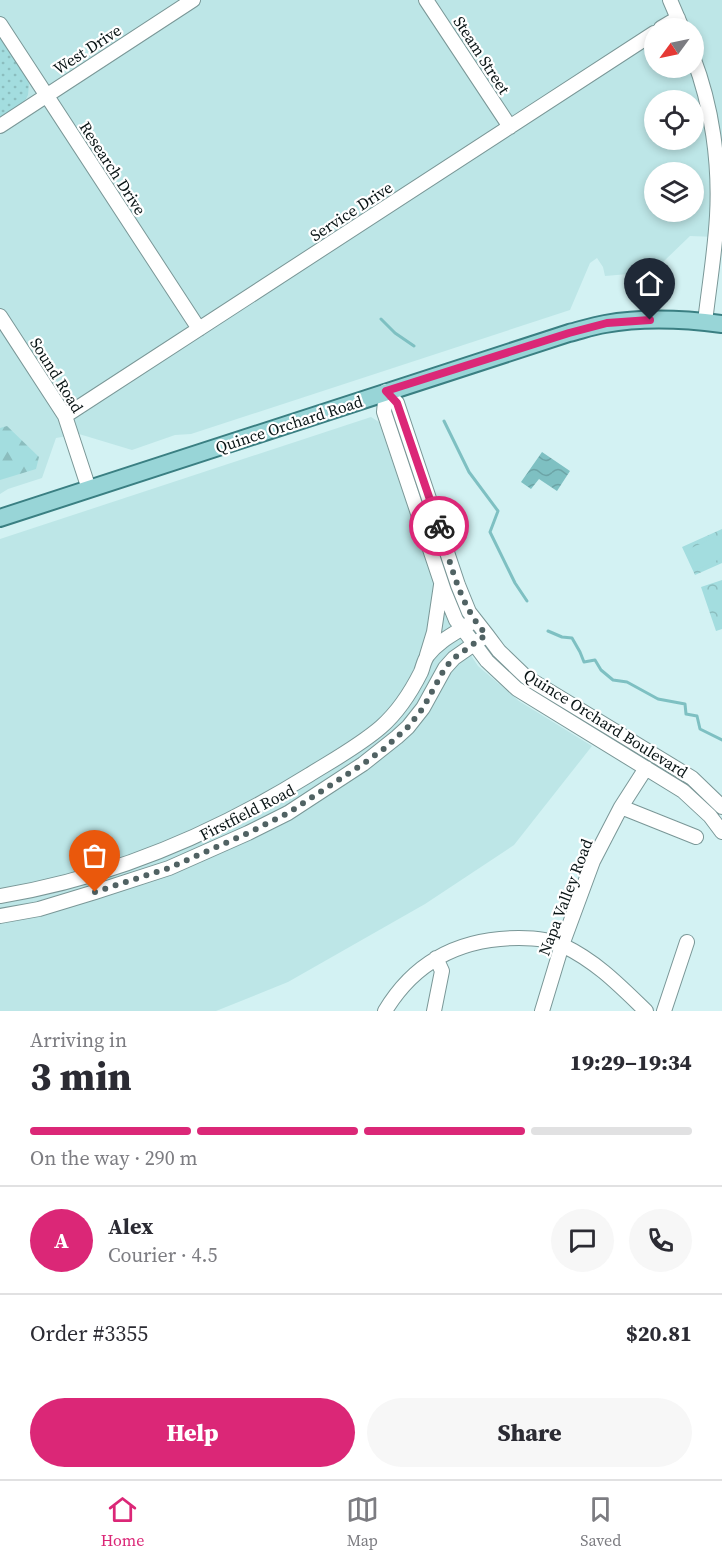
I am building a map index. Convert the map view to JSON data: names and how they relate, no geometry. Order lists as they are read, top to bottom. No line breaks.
{"streets":{"main road":["Quince Orchard Road"],"street":["West Drive","Steam Street","Research Drive","Service Drive","Sound Road","Quince Orchard Boulevard","Firstfield Road","Napa Valley Road"]},"crossings":[["West Drive","Research Drive"],["Steam Street","Service Drive"],["Research Drive","Service Drive"],["Service Drive","Sound Road"],["Sound Road","Quince Orchard Road"],["Quince Orchard Road","Quince Orchard Boulevard"],["Quince Orchard Boulevard","Firstfield Road"],["Quince Orchard Boulevard","Napa Valley Road"]],"north":"bottom left","page":{"heading":["3 min","Arriving in","19:29–19:34"],"panel":["Alex","Courier · 4.5","Order #3355","$20.81"],"bar":"On the way · 290 m","round":"A","buttons":["Help","Share"],"tabs":["Home","Map","Saved"]}}
